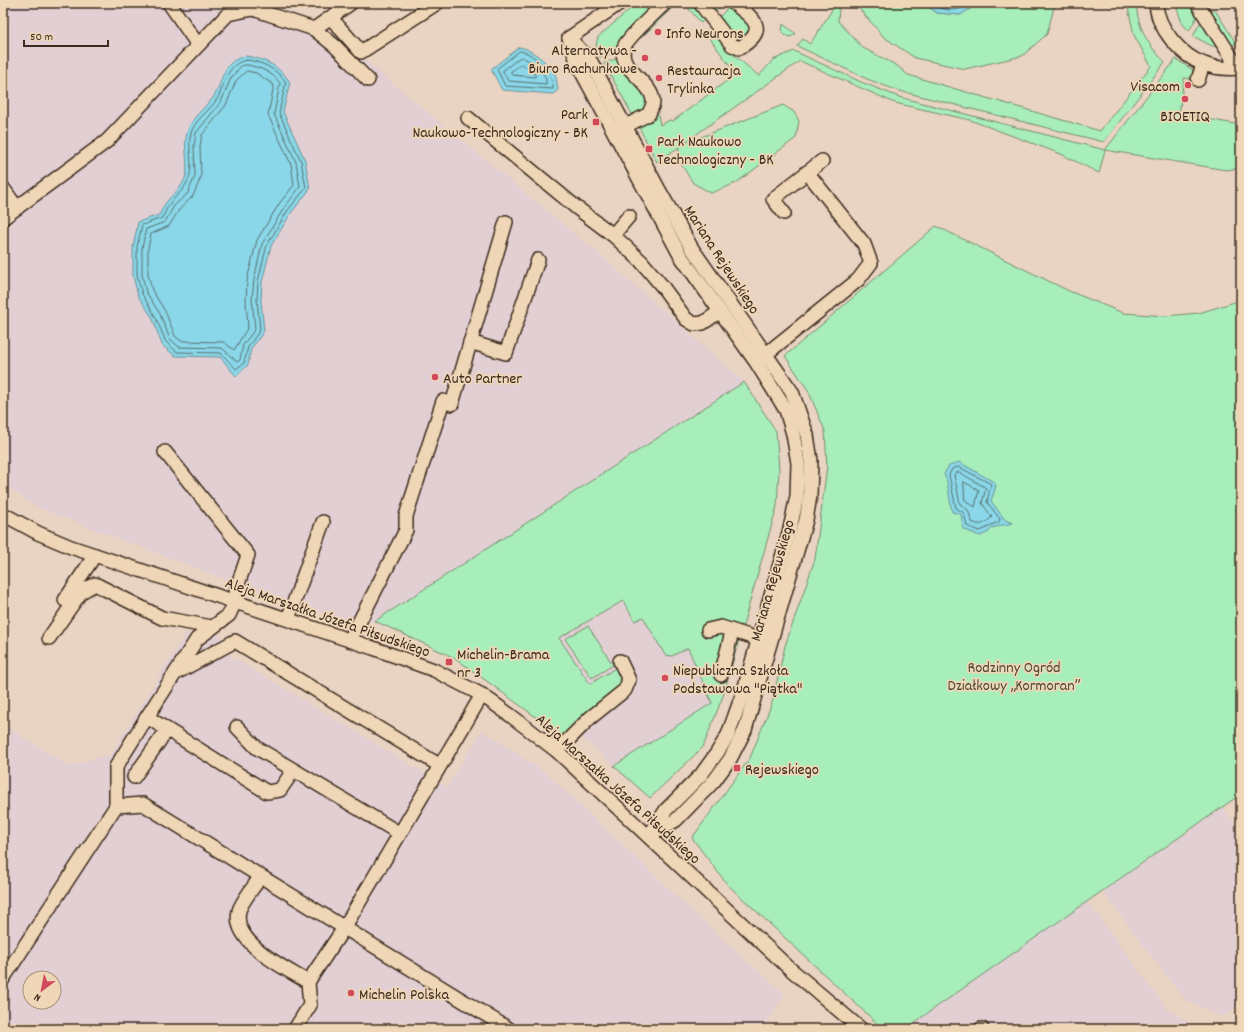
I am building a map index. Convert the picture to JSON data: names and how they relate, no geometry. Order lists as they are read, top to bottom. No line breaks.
{"streets":{"street":["Mariana Rejewskiego","Aleja Marszałka Józefa Piłsudskiego"]},"crossings":[["Mariana Rejewskiego","Aleja Marszałka Józefa Piłsudskiego"]],"parks":["Rodzinny Ogród Działkowy „Kormoran”"],"places":{"other":["Info Neurons","Alternatywa - Biuro Rachunkowe","Restauracja Trylinka","Visacom","BIOETIQ","Auto Partner","Niepubliczna Szkoła Podstawowa \"Piątka\"","Michelin Polska"],"transit":["Park Naukowo-Technologiczny - BK","Park Naukowo Technologiczny - BK","Michelin-Brama nr 3","Rejewskiego"]},"scale_bar":"50 m","north":"bottom left"}
